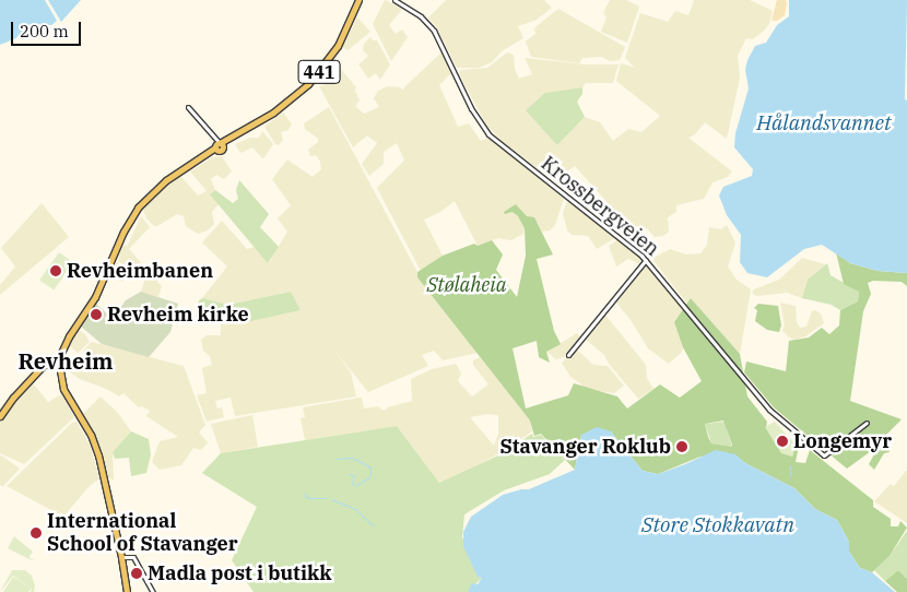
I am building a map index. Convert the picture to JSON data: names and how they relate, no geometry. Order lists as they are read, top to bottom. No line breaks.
{"streets":{"main road":["441"],"street":["Krossbergveien"]},"districts":["Revheim"],"water":["Hålandsvannet","Store Stokkavatn"],"parks":["Stølaheia"],"places":["Revheimbanen","Revheim kirke","Longemyr","Stavanger Roklub","International School of Stavanger","Madla post i butikk"],"scale_bar":"200 m"}
